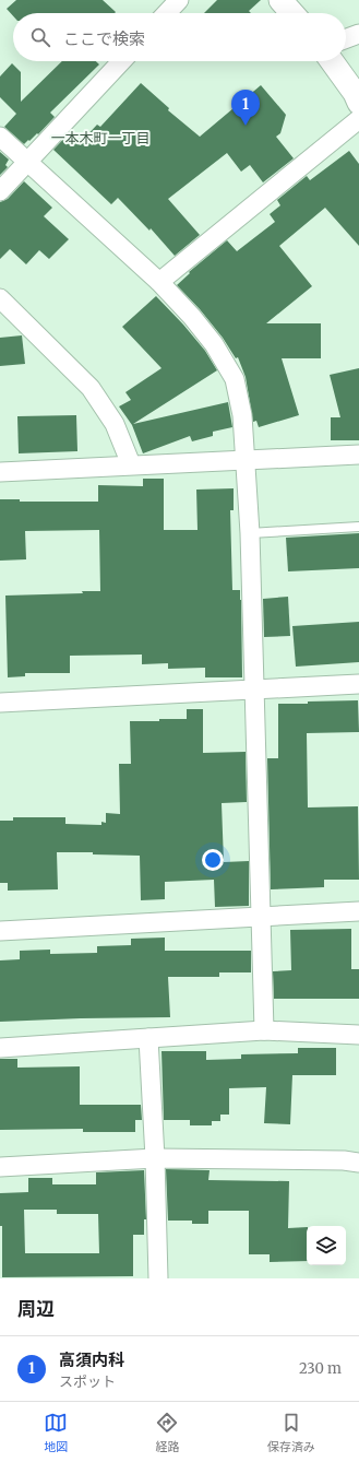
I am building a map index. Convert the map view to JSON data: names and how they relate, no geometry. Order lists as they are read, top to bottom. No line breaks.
{"districts":["一本木町一丁目"],"page":{"search":"ここで検索","pins":"1","heading":"周辺","list":[{"mark":"1","name":"高須内科","note":"スポット","value":"230 m"}],"nav":["地図","経路","保存済み"]}}
